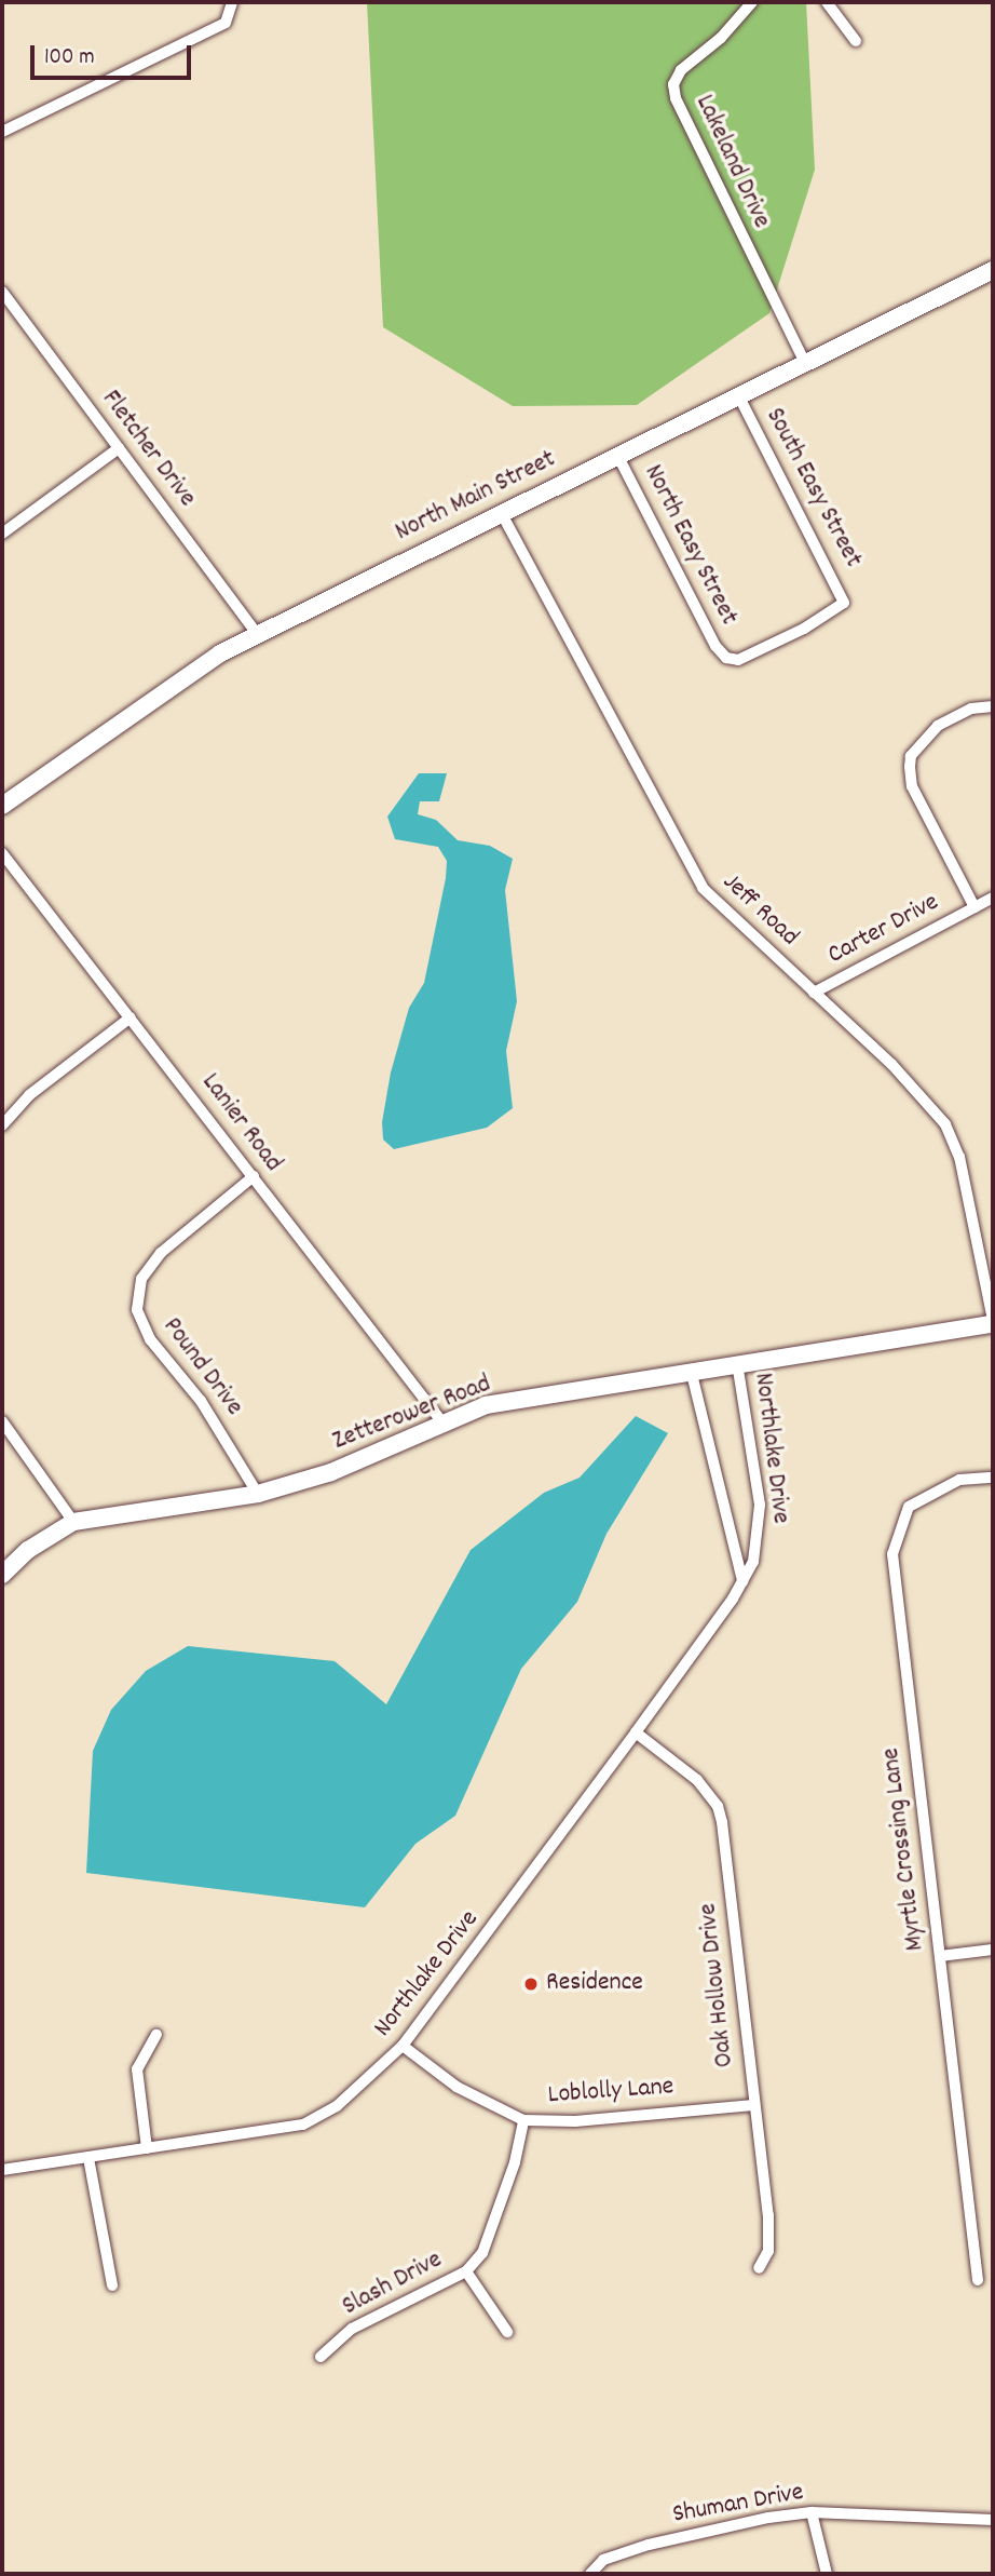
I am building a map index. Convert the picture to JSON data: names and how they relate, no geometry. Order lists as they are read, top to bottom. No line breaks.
{"streets":{"street":["Lakeland Drive","Fletcher Drive","South Easy Street","North Main Street","North Easy Street","Jeff Road","Carter Drive","Lanier Road","Pound Drive","Zetterower Road","Northlake Drive","Myrtle Crossing Lane","Oak Hollow Drive","Loblolly Lane","Slash Drive","Shuman Drive"]},"crossings":[["Lakeland Drive","North Main Street"],["Fletcher Drive","North Main Street"],["South Easy Street","North Main Street"],["South Easy Street","North Easy Street"],["North Main Street","North Easy Street"],["North Main Street","Jeff Road"],["Jeff Road","Carter Drive"],["Jeff Road","Zetterower Road"],["Lanier Road","Pound Drive"],["Lanier Road","Zetterower Road"],["Pound Drive","Zetterower Road"],["Zetterower Road","Northlake Drive"],["Northlake Drive","Oak Hollow Drive"],["Northlake Drive","Loblolly Lane"],["Oak Hollow Drive","Loblolly Lane"],["Loblolly Lane","Slash Drive"]],"places":["Residence"],"scale_bar":"100 m"}
